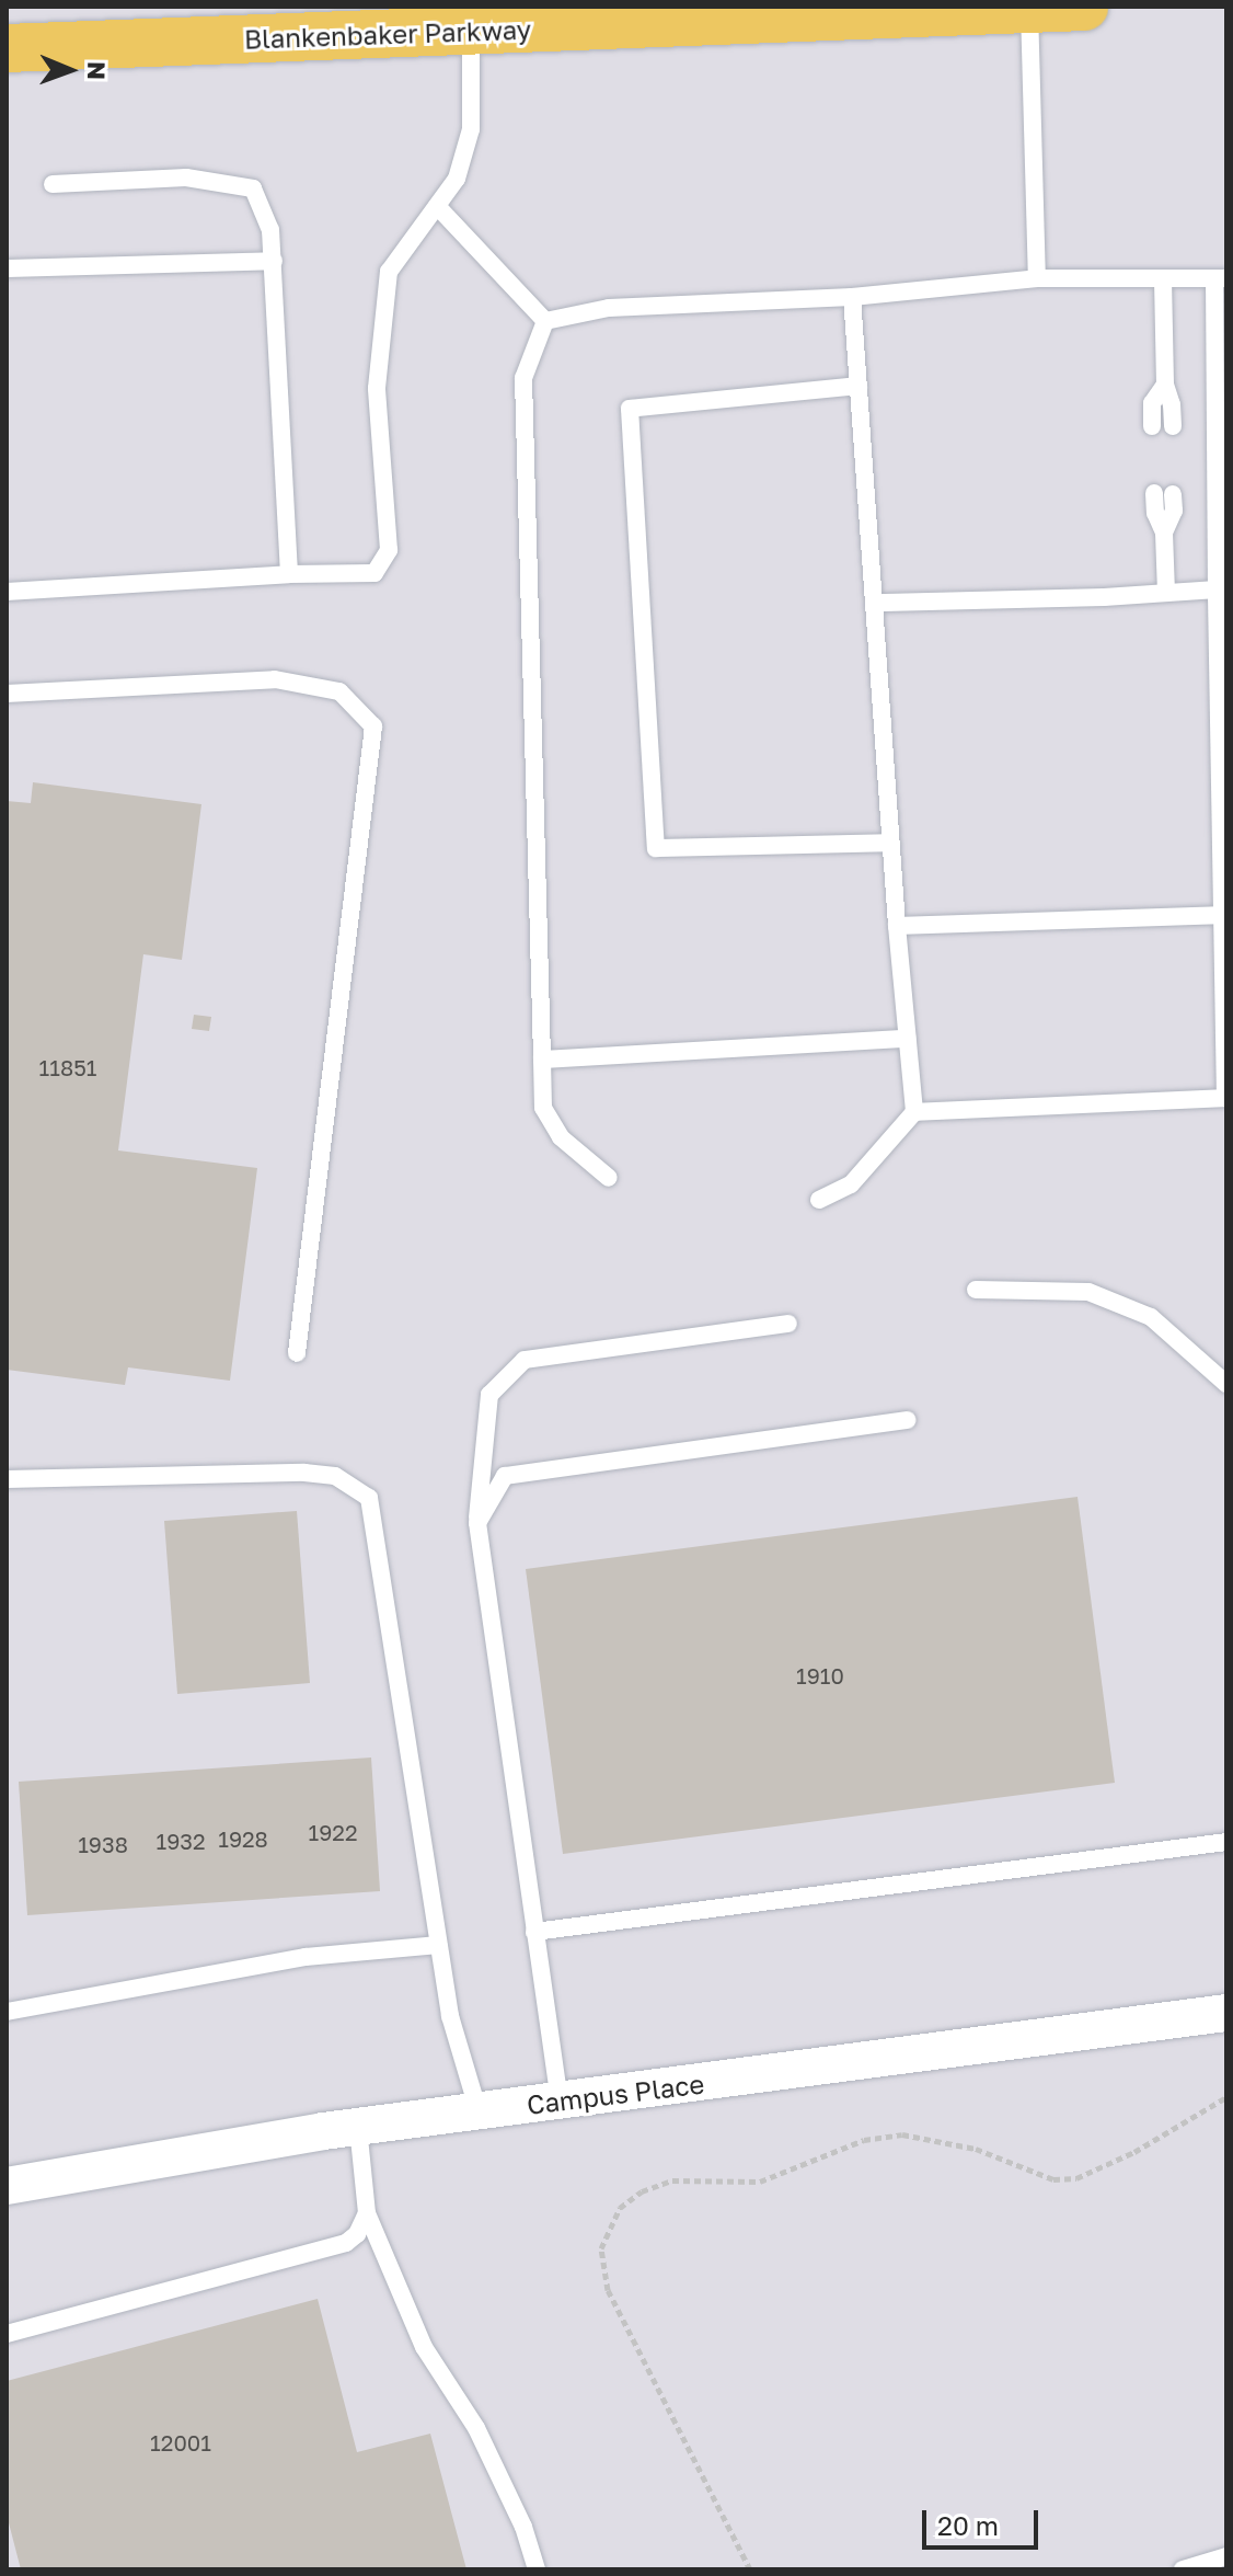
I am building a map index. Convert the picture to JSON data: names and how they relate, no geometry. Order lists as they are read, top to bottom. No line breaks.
{"streets":{"main road":["Blankenbaker Parkway"],"street":["Campus Place"]},"house_numbers":["11851","1910","1922","1928","1932","1938","12001"],"scale_bar":"20 m","north":"right"}
